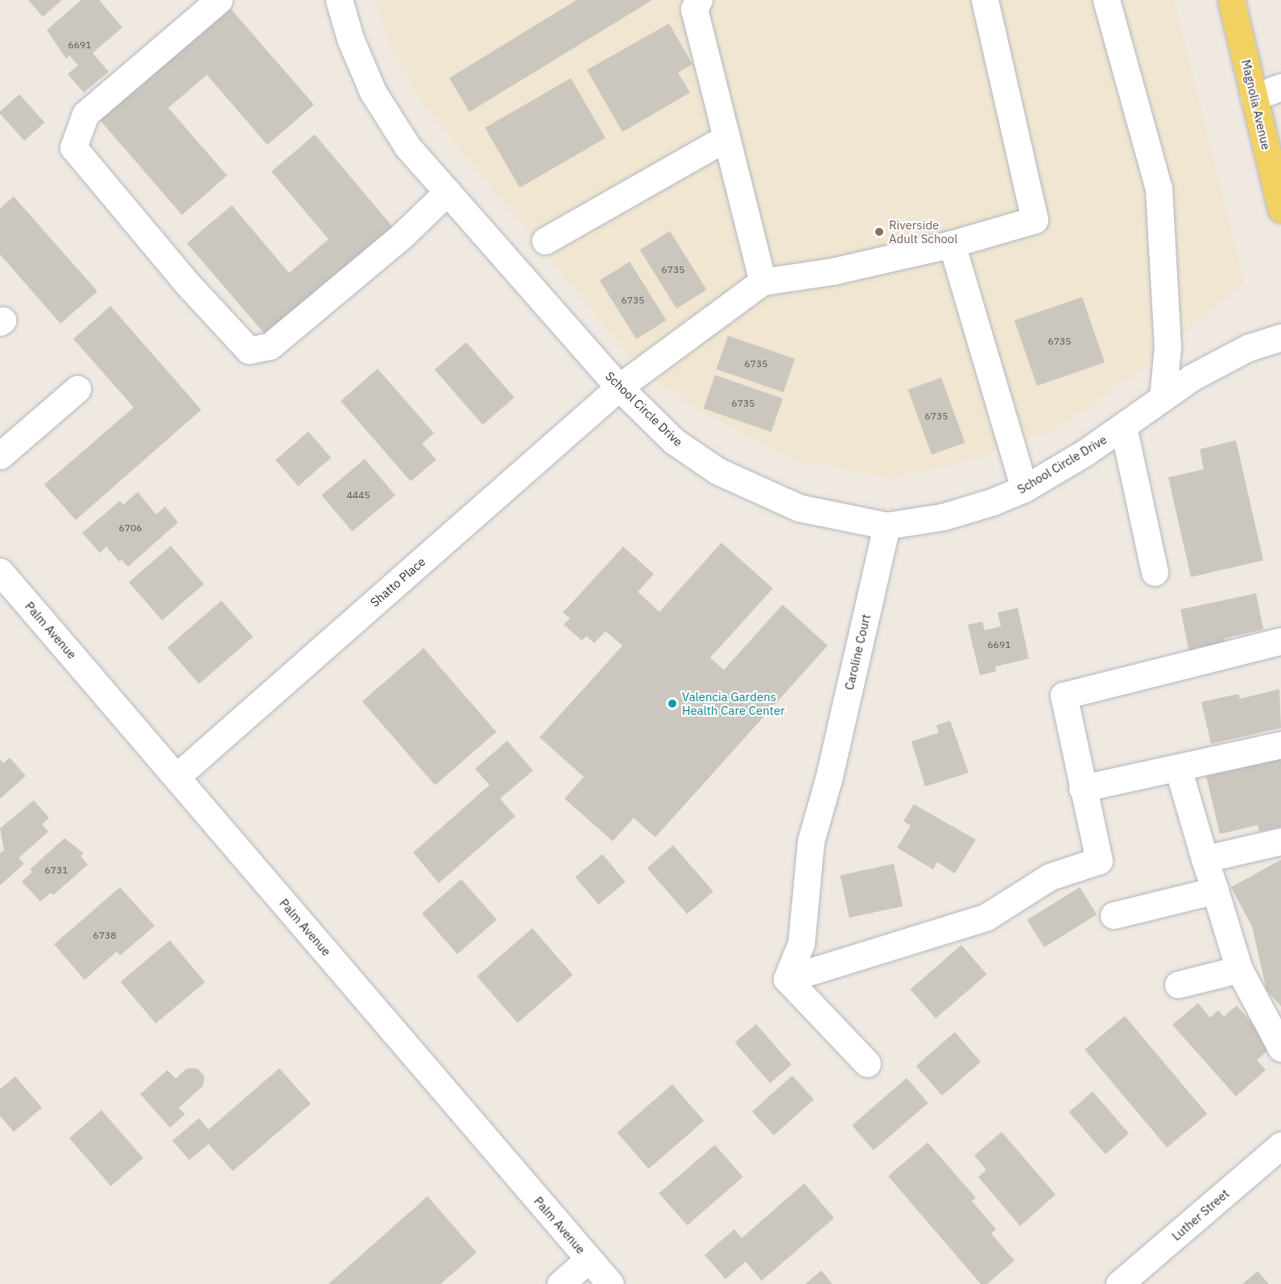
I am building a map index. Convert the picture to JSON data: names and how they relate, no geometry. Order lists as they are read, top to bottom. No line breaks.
{"streets":{"main road":["Magnolia Avenue"],"street":["School Circle Drive","Shatto Place","Palm Avenue","Caroline Court","Luther Street"]},"crossings":[["School Circle Drive","Shatto Place"],["School Circle Drive","Caroline Court"],["Shatto Place","Palm Avenue"]],"places":["Riverside Adult School","Valencia Gardens Health Care Center"],"house_numbers":["6691","6735","6735","6735","6735","6735","6735","4445","6706","6691","6731","6738"]}
